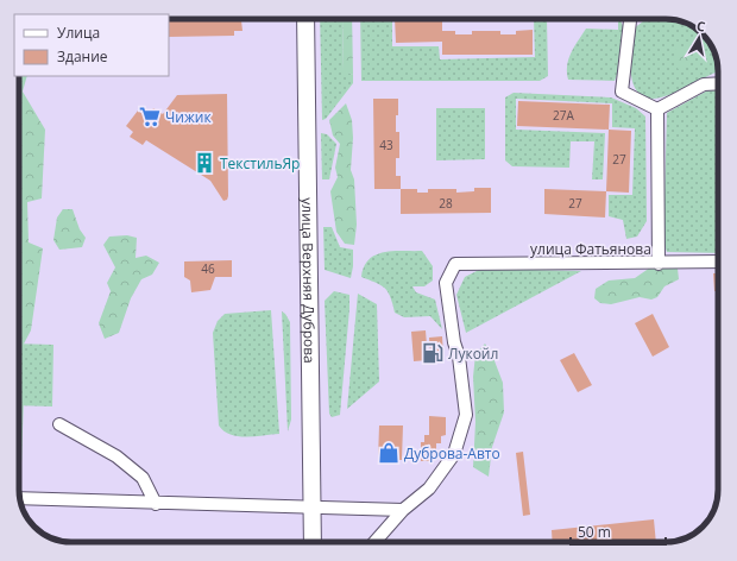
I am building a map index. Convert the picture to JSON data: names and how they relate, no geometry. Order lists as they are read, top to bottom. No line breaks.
{"streets":{"main road":["улица Верхняя Дуброва"],"street":["улица Фатьянова"]},"places":{"supermarket":["Чижик"],"building":["ТекстильЯр"],"fuel station":["Лукойл"],"shop":["Дуброва-Авто"]},"house_numbers":["27А","43","27","28","27","46"],"legend":["Улица","Здание"],"scale_bar":"50 m","north":"top"}
